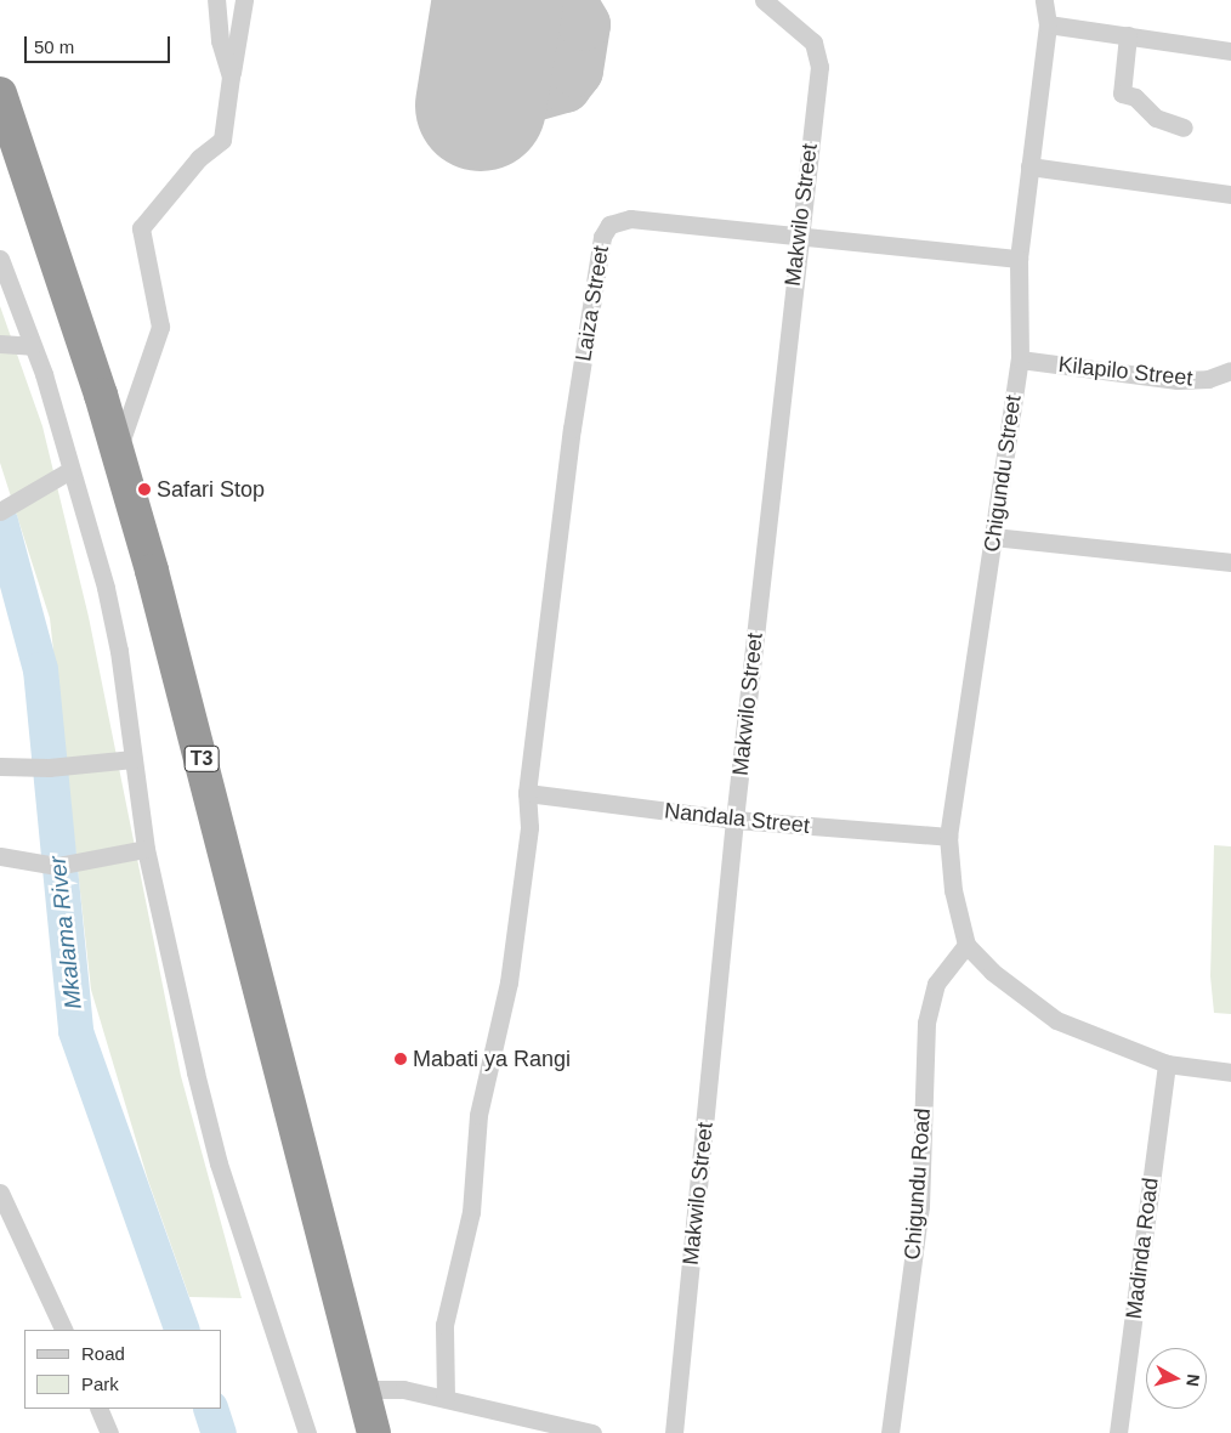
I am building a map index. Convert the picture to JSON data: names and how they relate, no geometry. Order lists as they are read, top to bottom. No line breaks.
{"streets":{"highway":["T3"],"street":["Makwilo Street","Laiza Street","Kilapilo Street","Chigundu Street","Nandala Street","Chigundu Road","Madinda Road"]},"crossings":[["Makwilo Street","Laiza Street"],["Makwilo Street","Nandala Street"],["Laiza Street","Chigundu Street"],["Laiza Street","Nandala Street"],["Kilapilo Street","Chigundu Street"],["Chigundu Street","Nandala Street"],["Chigundu Street","Chigundu Road"]],"water":["Mkalama River"],"places":["Safari Stop","Mabati ya Rangi"],"legend":["Road","Park"],"scale_bar":"50 m","north":"right"}
